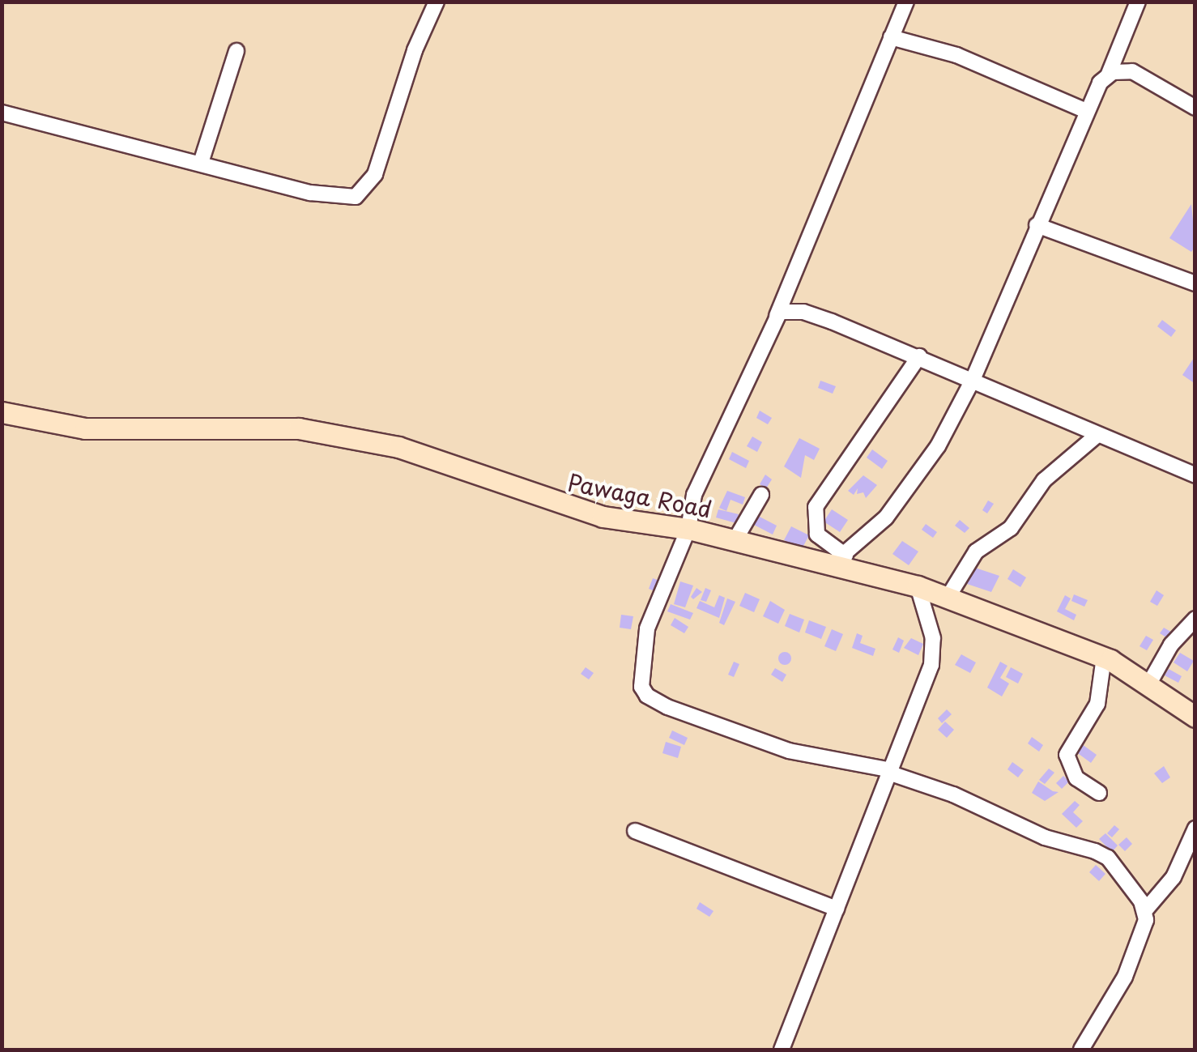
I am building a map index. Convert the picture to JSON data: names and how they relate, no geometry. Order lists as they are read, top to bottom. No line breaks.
{"streets":{"main road":["Pawaga Road"]}}
